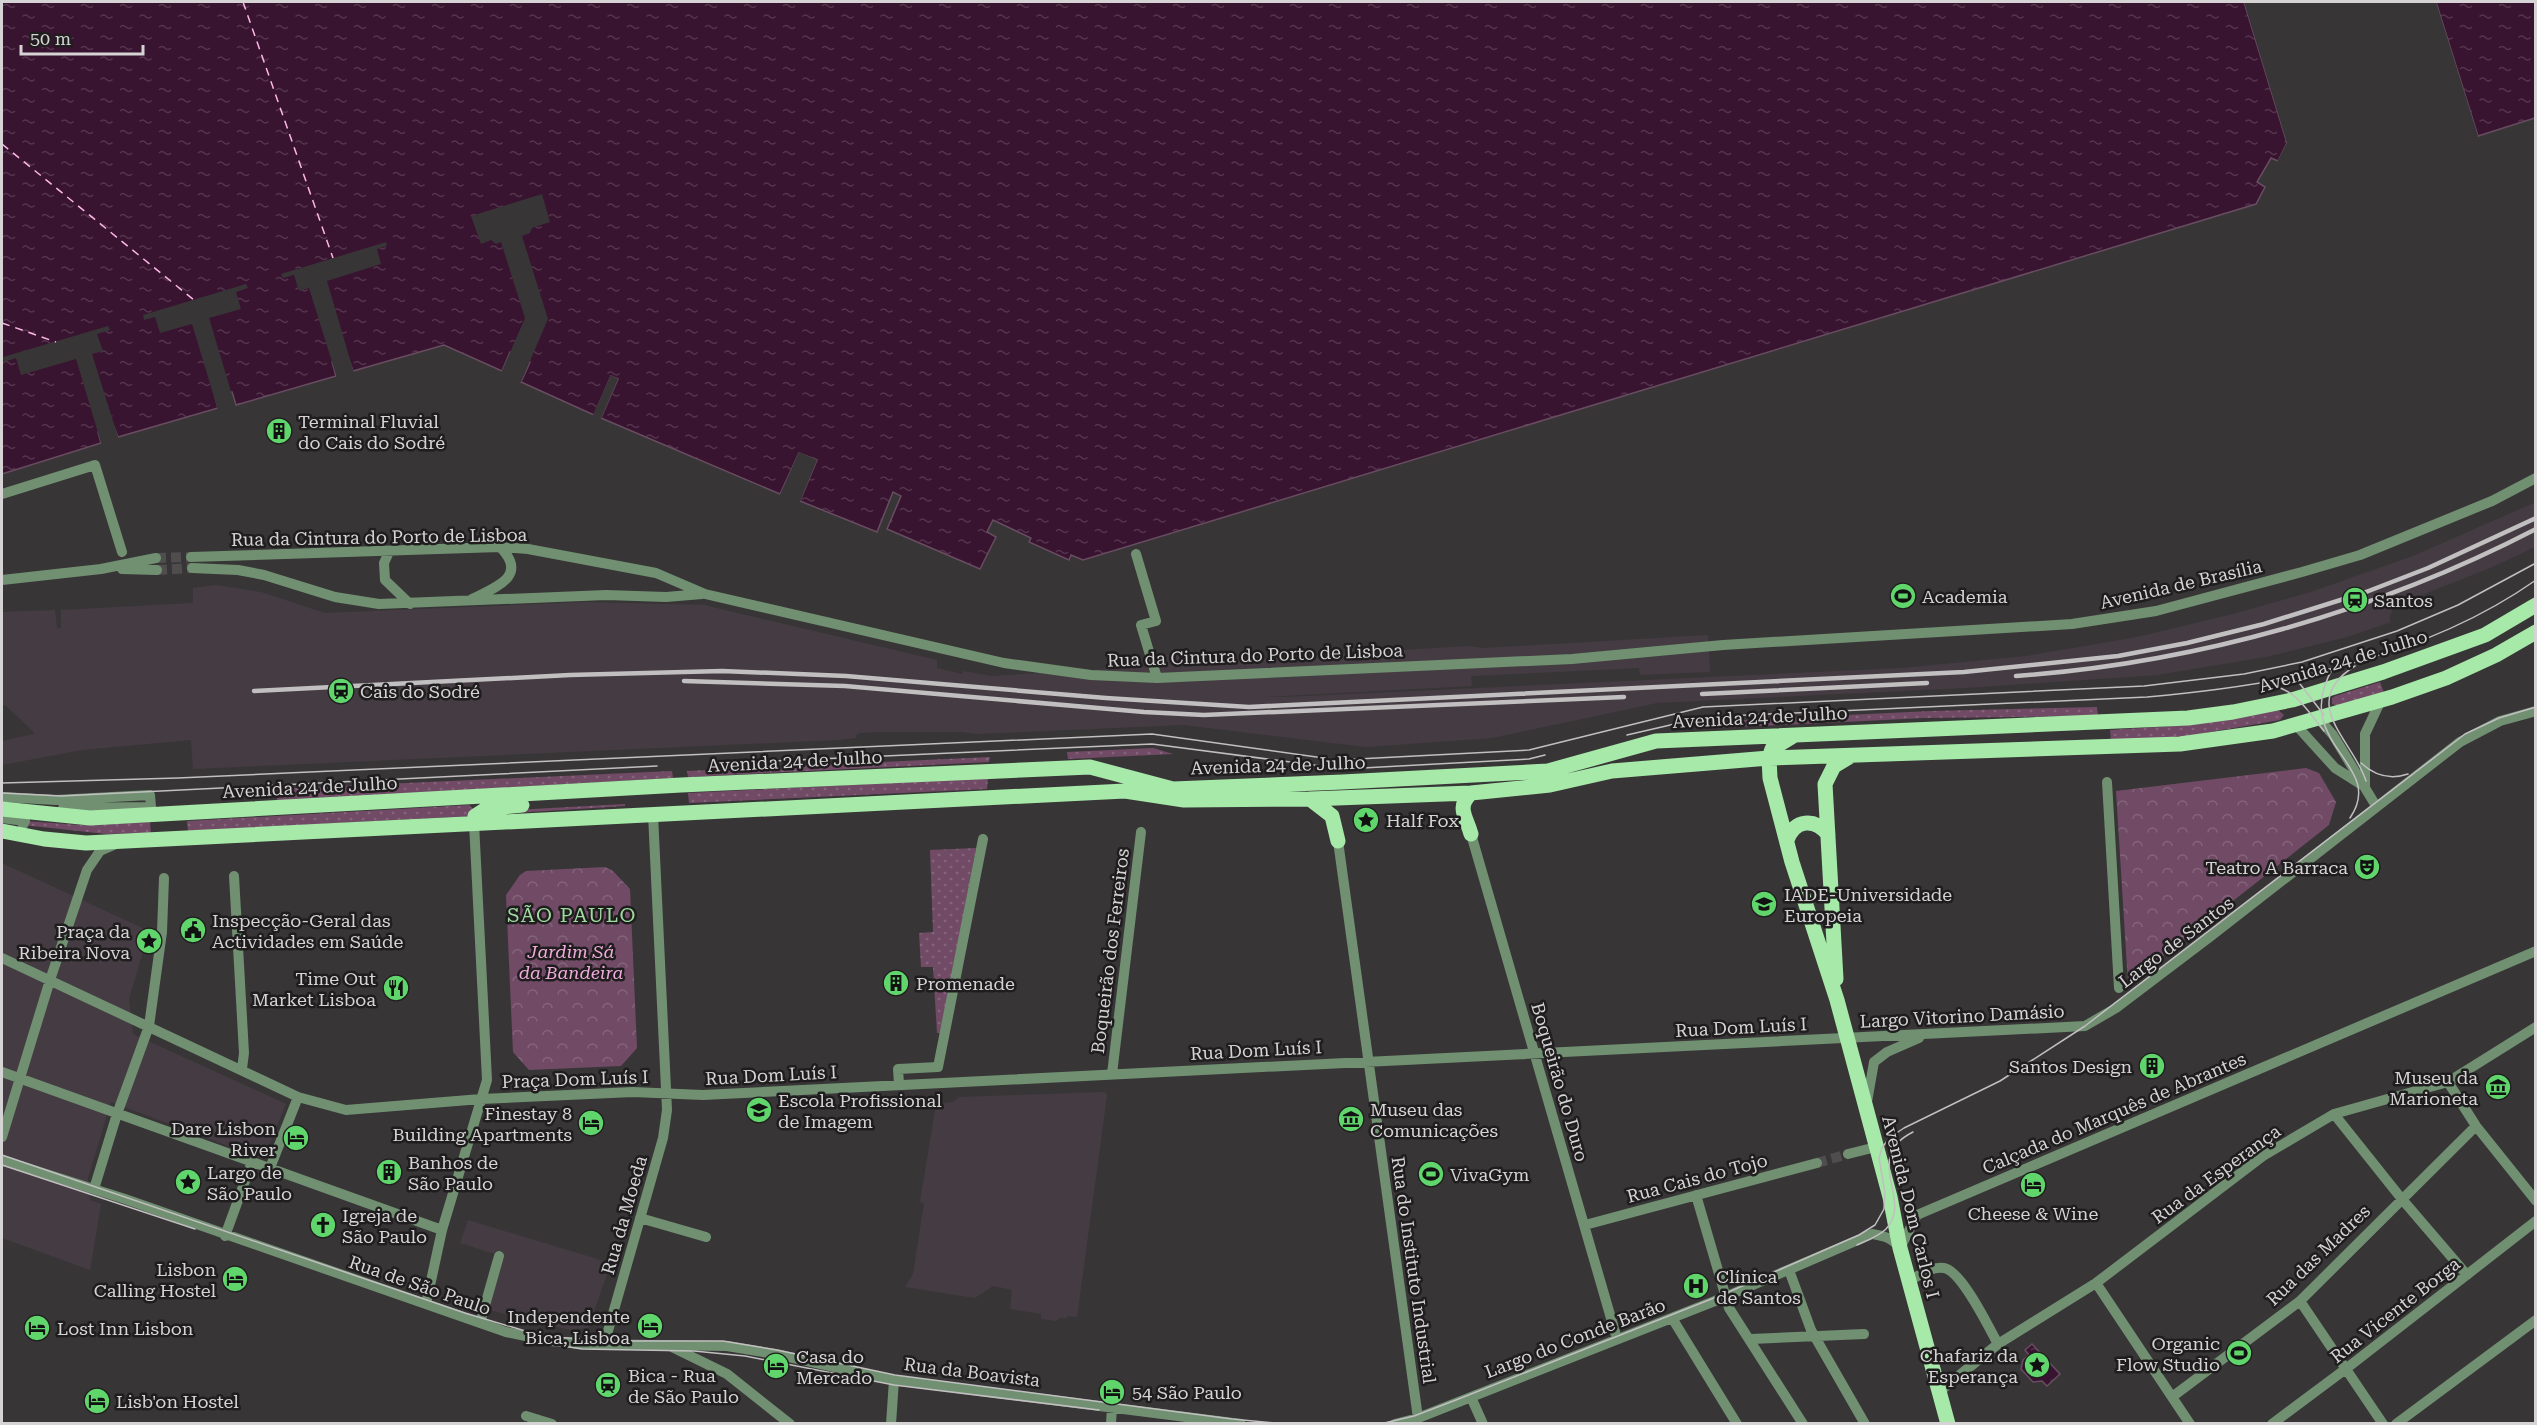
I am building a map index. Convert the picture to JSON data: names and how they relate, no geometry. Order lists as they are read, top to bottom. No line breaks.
{"streets":{"main road":["Avenida 24 de Julho","Avenida Dom Carlos I"],"street":["Rua da Cintura do Porto de Lisboa","Avenida de Brasília","Largo de Santos","Boqueirão dos Ferreiros","Largo Vitorino Damásio","Rua Dom Luís I","Praça Dom Luís I","Boqueirão do Duro","Calçada do Marquês de Abrantes","Rua da Esperança","Rua Cais do Tojo","Rua da Moeda","Rua das Madres","Rua do Instituto Industrial","Rua de São Paulo","Rua Vicente Borga","Largo do Conde Barão","Rua da Boavista"]},"crossings":[["Rua da Cintura do Porto de Lisboa","Avenida de Brasília"],["Avenida 24 de Julho","Praça Dom Luís I"],["Avenida 24 de Julho","Avenida Dom Carlos I"],["Largo de Santos","Largo Vitorino Damásio"],["Boqueirão dos Ferreiros","Rua Dom Luís I"],["Largo Vitorino Damásio","Rua Dom Luís I"],["Largo Vitorino Damásio","Avenida Dom Carlos I"],["Rua Dom Luís I","Praça Dom Luís I"],["Rua Dom Luís I","Boqueirão do Duro"],["Rua Dom Luís I","Avenida Dom Carlos I"],["Rua Dom Luís I","Rua da Moeda"],["Rua Dom Luís I","Rua do Instituto Industrial"],["Praça Dom Luís I","Rua da Moeda"],["Boqueirão do Duro","Rua Cais do Tojo"],["Boqueirão do Duro","Largo do Conde Barão"],["Calçada do Marquês de Abrantes","Avenida Dom Carlos I"],["Rua da Esperança","Avenida Dom Carlos I"],["Rua da Moeda","Rua de São Paulo"],["Rua de São Paulo","Rua da Boavista"]],"districts":["SÃO PAULO"],"parks":["Jardim Sá da Bandeira"],"places":{"building":["Terminal Fluvial do Cais do Sodré","Promenade","Santos Design","Banhos de São Paulo"],"sports":["Academia","VivaGym","Organic Flow Studio"],"station":["Santos","Cais do Sodré","Bica - Rua de São Paulo"],"place":["Half Fox","Praça da Ribeira Nova","Largo de São Paulo","Chafariz da Esperança"],"theatre":["Teatro A Barraca"],"school or university":["IADE-Universidade Europeia","Escola Profissional de Imagem"],"public building":["Inspecção-Geral das Actividades em Saúde"],"restaurant":["Time Out Market Lisboa"],"museum":["Museu da Marioneta","Museu das Comunicações"],"hotel":["Finestay 8 Building Apartments","Dare Lisbon River","Cheese & Wine","Lisbon Calling Hostel","Independente Bica, Lisboa","Lost Inn Lisbon","Casa do Mercado","54 São Paulo","Lisb'on Hostel"],"church":["Igreja de São Paulo"],"hospital":["Clínica de Santos"]},"scale_bar":"50 m"}
